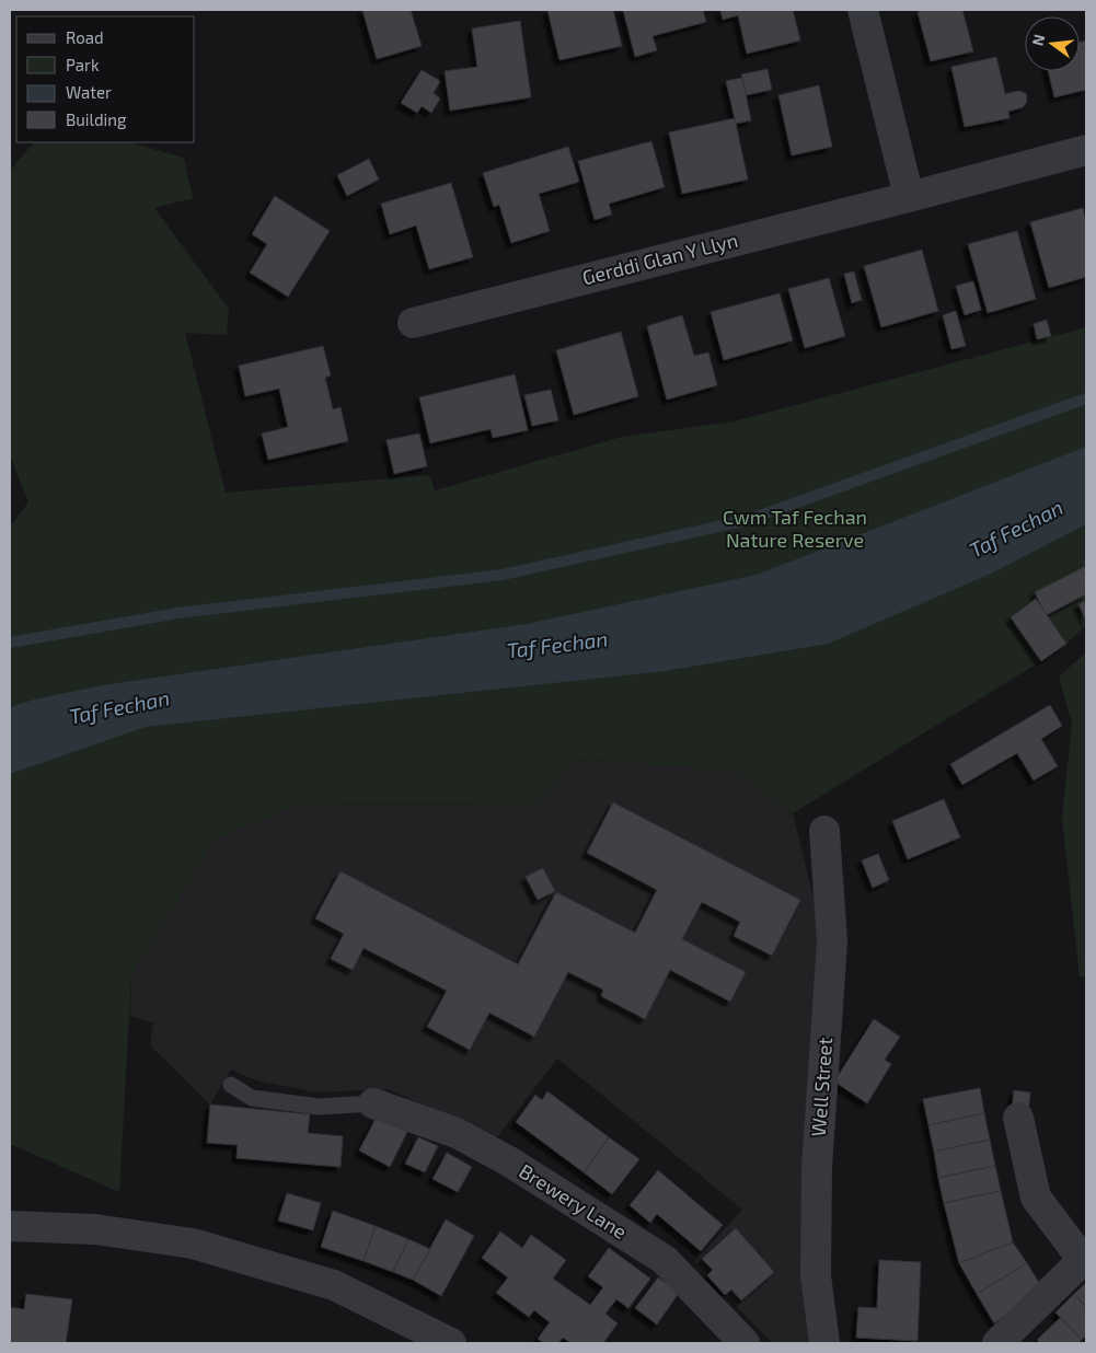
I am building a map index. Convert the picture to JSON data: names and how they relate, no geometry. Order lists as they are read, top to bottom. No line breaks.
{"streets":{"street":["Gerddi Glan Y Llyn","Well Street","Brewery Lane"]},"water":["Taf Fechan"],"parks":["Cwm Taf Fechan Nature Reserve"],"legend":["Road","Park","Water","Building"],"north":"left"}
